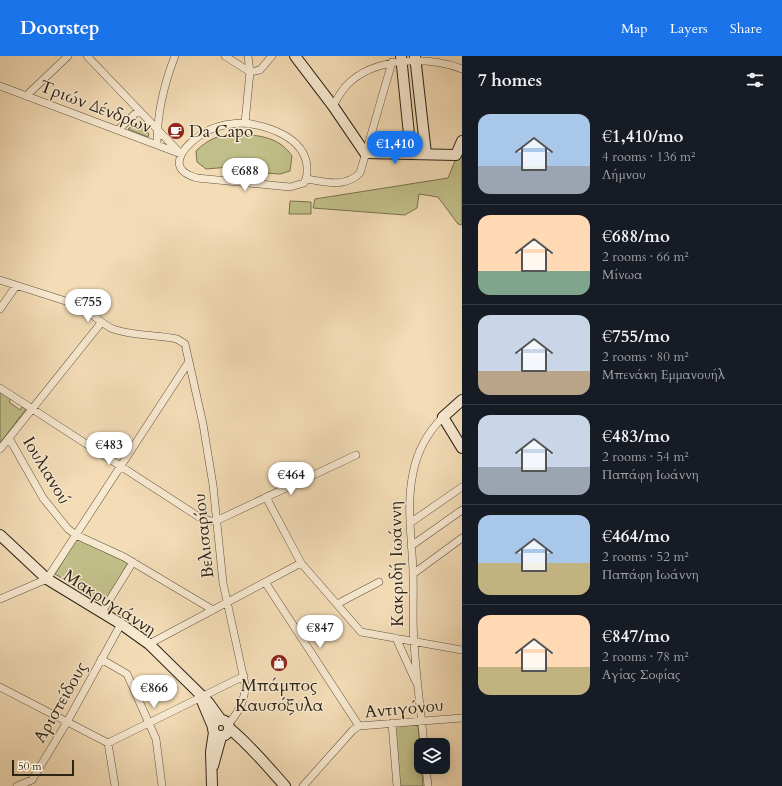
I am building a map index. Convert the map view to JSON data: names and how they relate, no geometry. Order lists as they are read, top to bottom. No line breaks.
{"streets":{"street":["Τριών Δένδρων","Ιουλιανού","Βελισαρίου","Κακριδή Ιωάννη","Μακρυγιάννη","Αριστείδους","Αντιγόνου"]},"crossings":[["Βελισαρίου","Μακρυγιάννη"],["Κακριδή Ιωάννη","Αντιγόνου"],["Μακρυγιάννη","Αριστείδους"]],"places":{"cafe":["Da Capo"],"shop":["Μπάμπος Καυσόξυλα"]},"scale_bar":"50 m","page":{"header":"Doorstep","nav":["Map","Layers","Share"],"heading":"7 homes","list":[{"name":"€1,410/mo","note":"4 rooms · 136 m² · Λήμνου"},{"name":"€688/mo","note":"2 rooms · 66 m² · Μίνωα"},{"name":"€755/mo","note":"2 rooms · 80 m² · Μπενάκη Εμμανουήλ"},{"name":"€483/mo","note":"2 rooms · 54 m² · Παπάφη Ιωάννη"},{"name":"€464/mo","note":"2 rooms · 52 m² · Παπάφη Ιωάννη"},{"name":"€847/mo","note":"2 rooms · 78 m² · Αγίας Σοφίας"}],"price":["€1,410","€688","€755","€483","€464","€847","€866"],"scale":"50 m"}}
